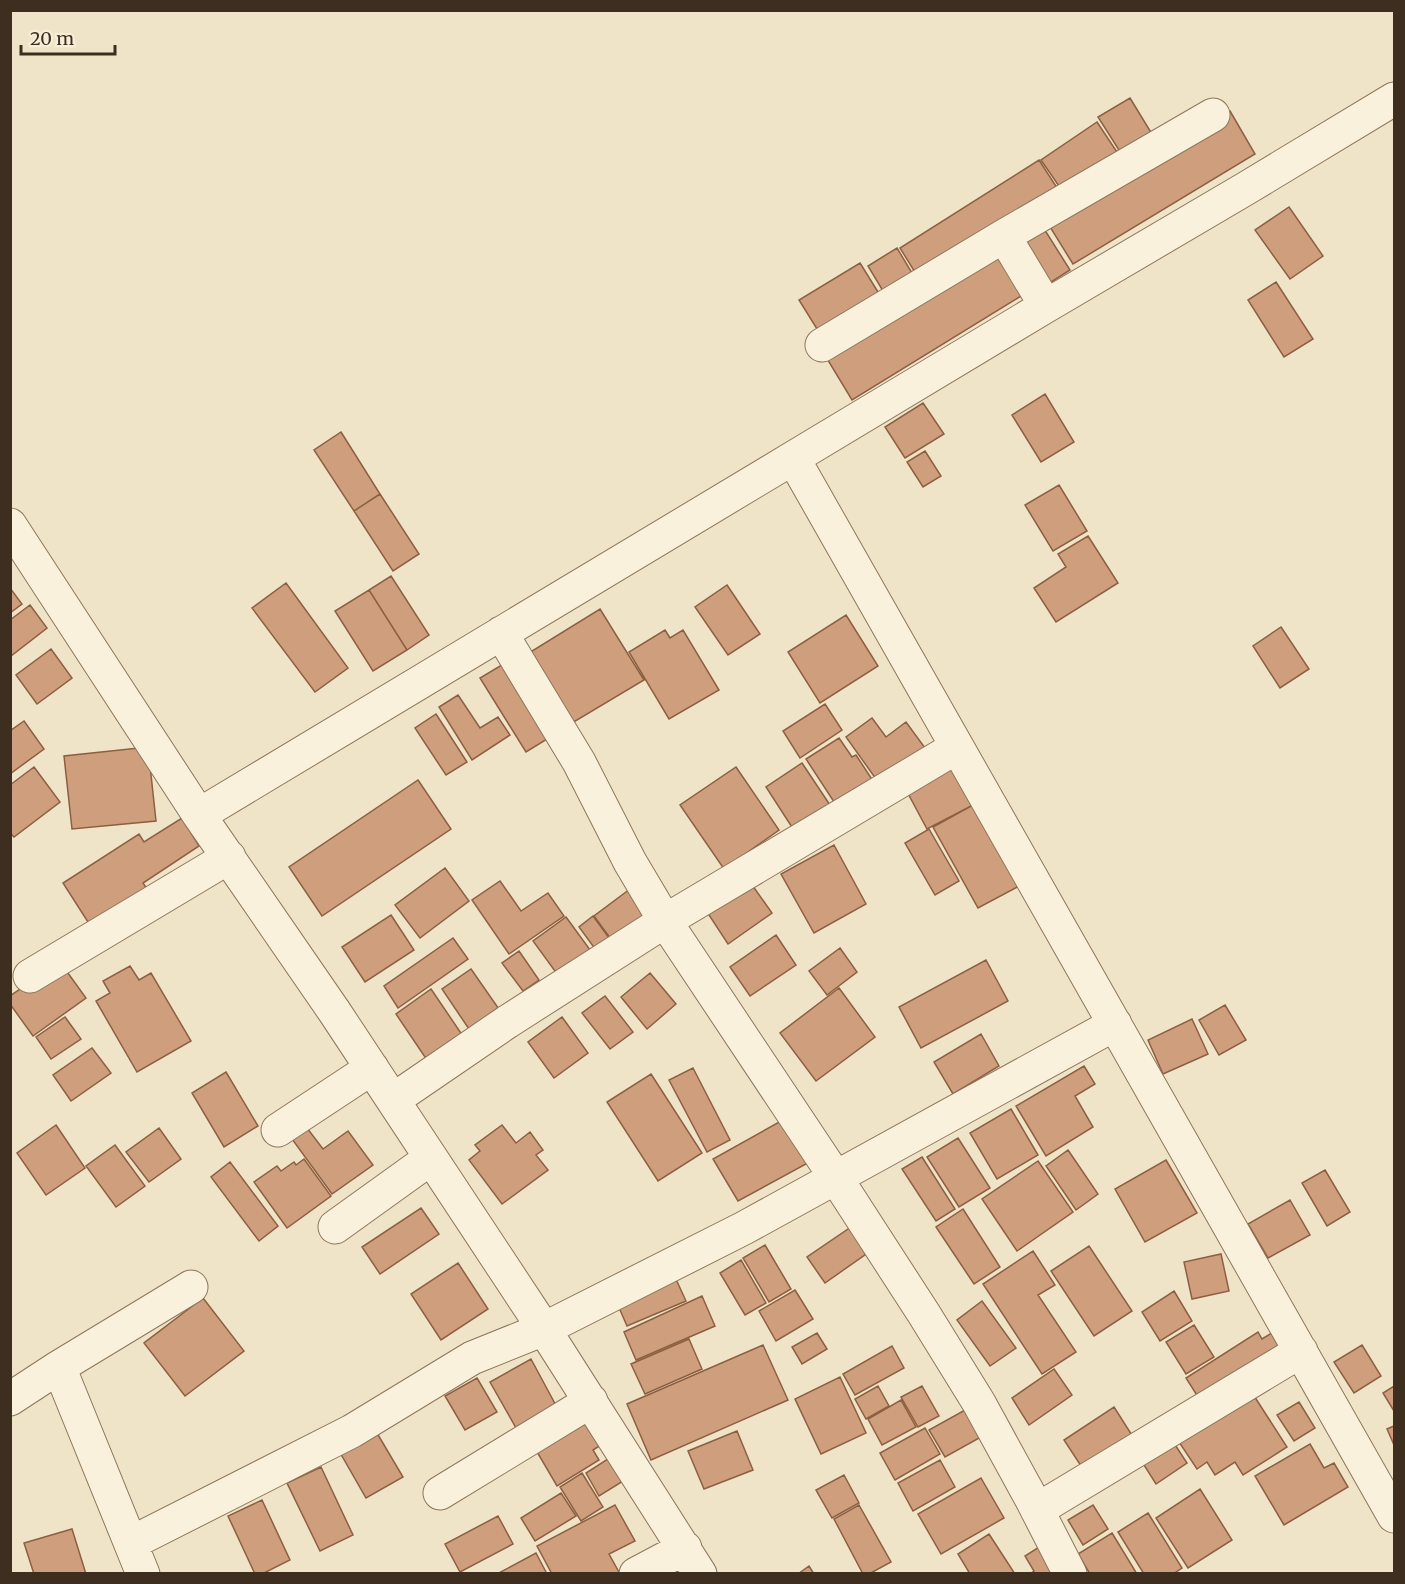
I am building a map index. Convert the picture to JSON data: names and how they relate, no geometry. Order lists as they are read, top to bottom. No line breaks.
{"scale_bar":"20 m"}
